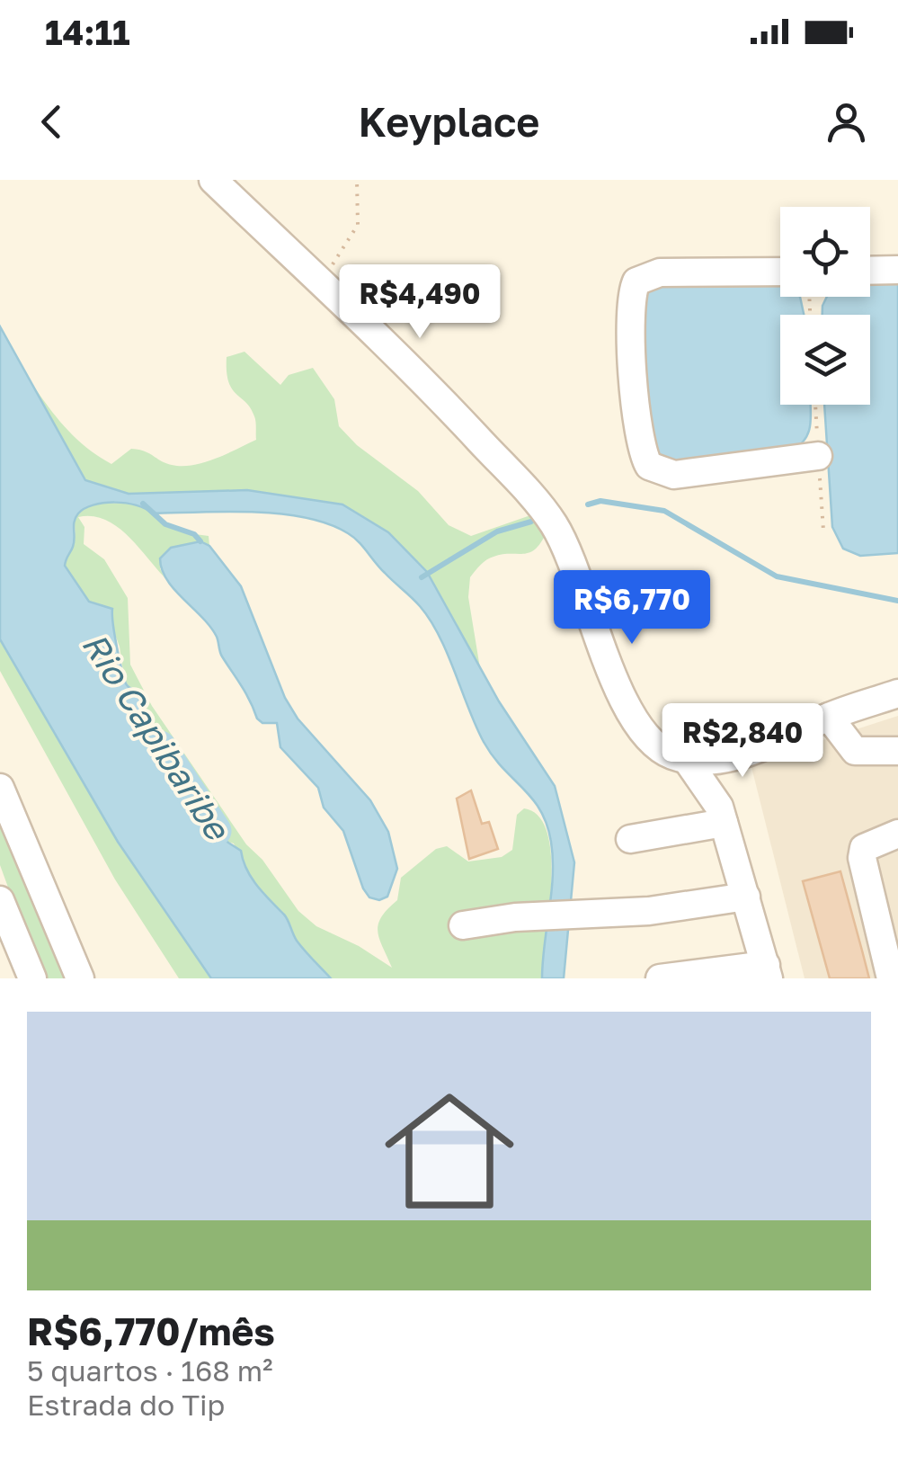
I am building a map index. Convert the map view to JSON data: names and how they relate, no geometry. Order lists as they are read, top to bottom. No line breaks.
{"water":["Rio Capibaribe"],"page":{"status":"14:11","header":"Keyplace","price":["R$4,490","R$6,770","R$2,840"],"list":[{"name":"R$6,770/mês","note":"5 quartos · 168 m² · Estrada do Tip"}]}}
